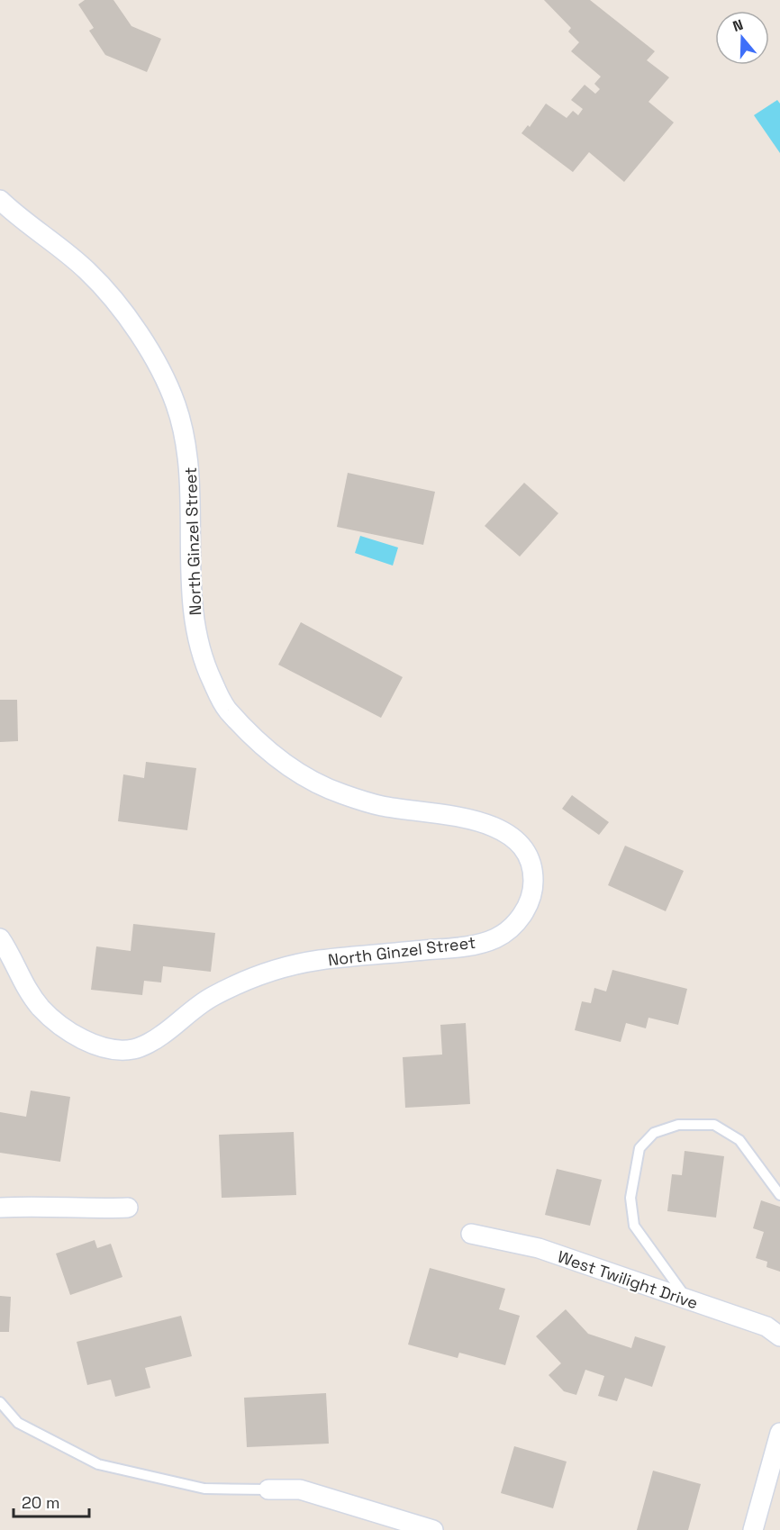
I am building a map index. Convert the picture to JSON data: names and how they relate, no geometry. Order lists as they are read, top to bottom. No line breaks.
{"streets":{"street":["North Ginzel Street","West Twilight Drive"]},"scale_bar":"20 m","north":"top"}
